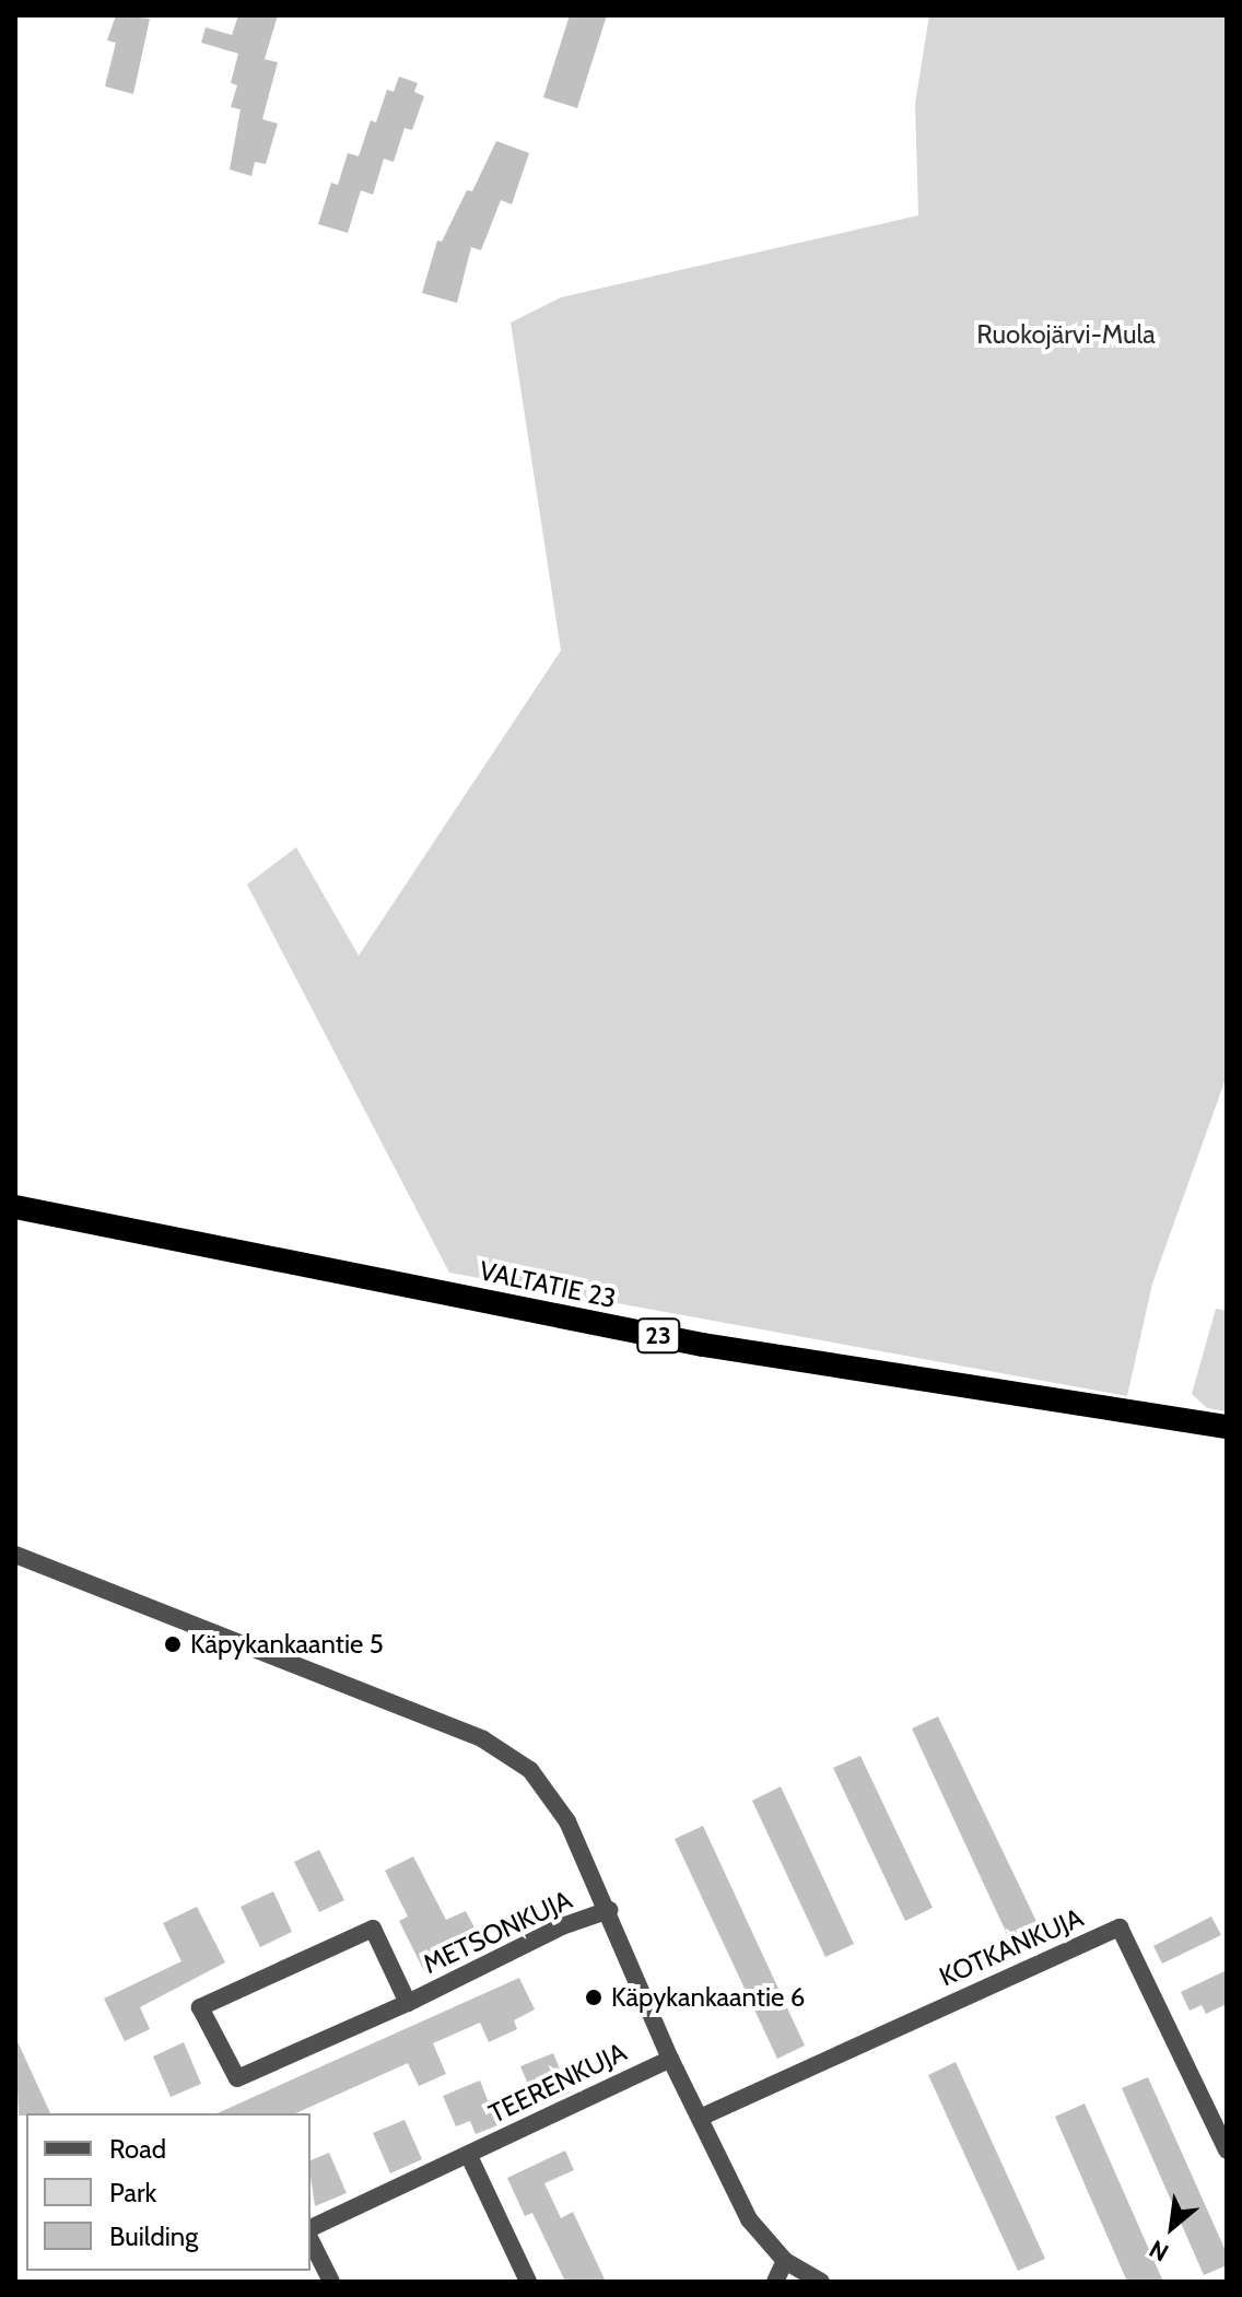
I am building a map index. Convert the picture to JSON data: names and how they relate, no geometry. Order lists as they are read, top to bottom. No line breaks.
{"streets":{"highway":["VALTATIE 23","23"],"street":["METSONKUJA","KOTKANKUJA","TEERENKUJA"]},"parks":["Ruokojärvi-Mula"],"places":["Käpykankaantie 5","Käpykankaantie 6"],"legend":["Road","Park","Building"],"north":"bottom left"}
